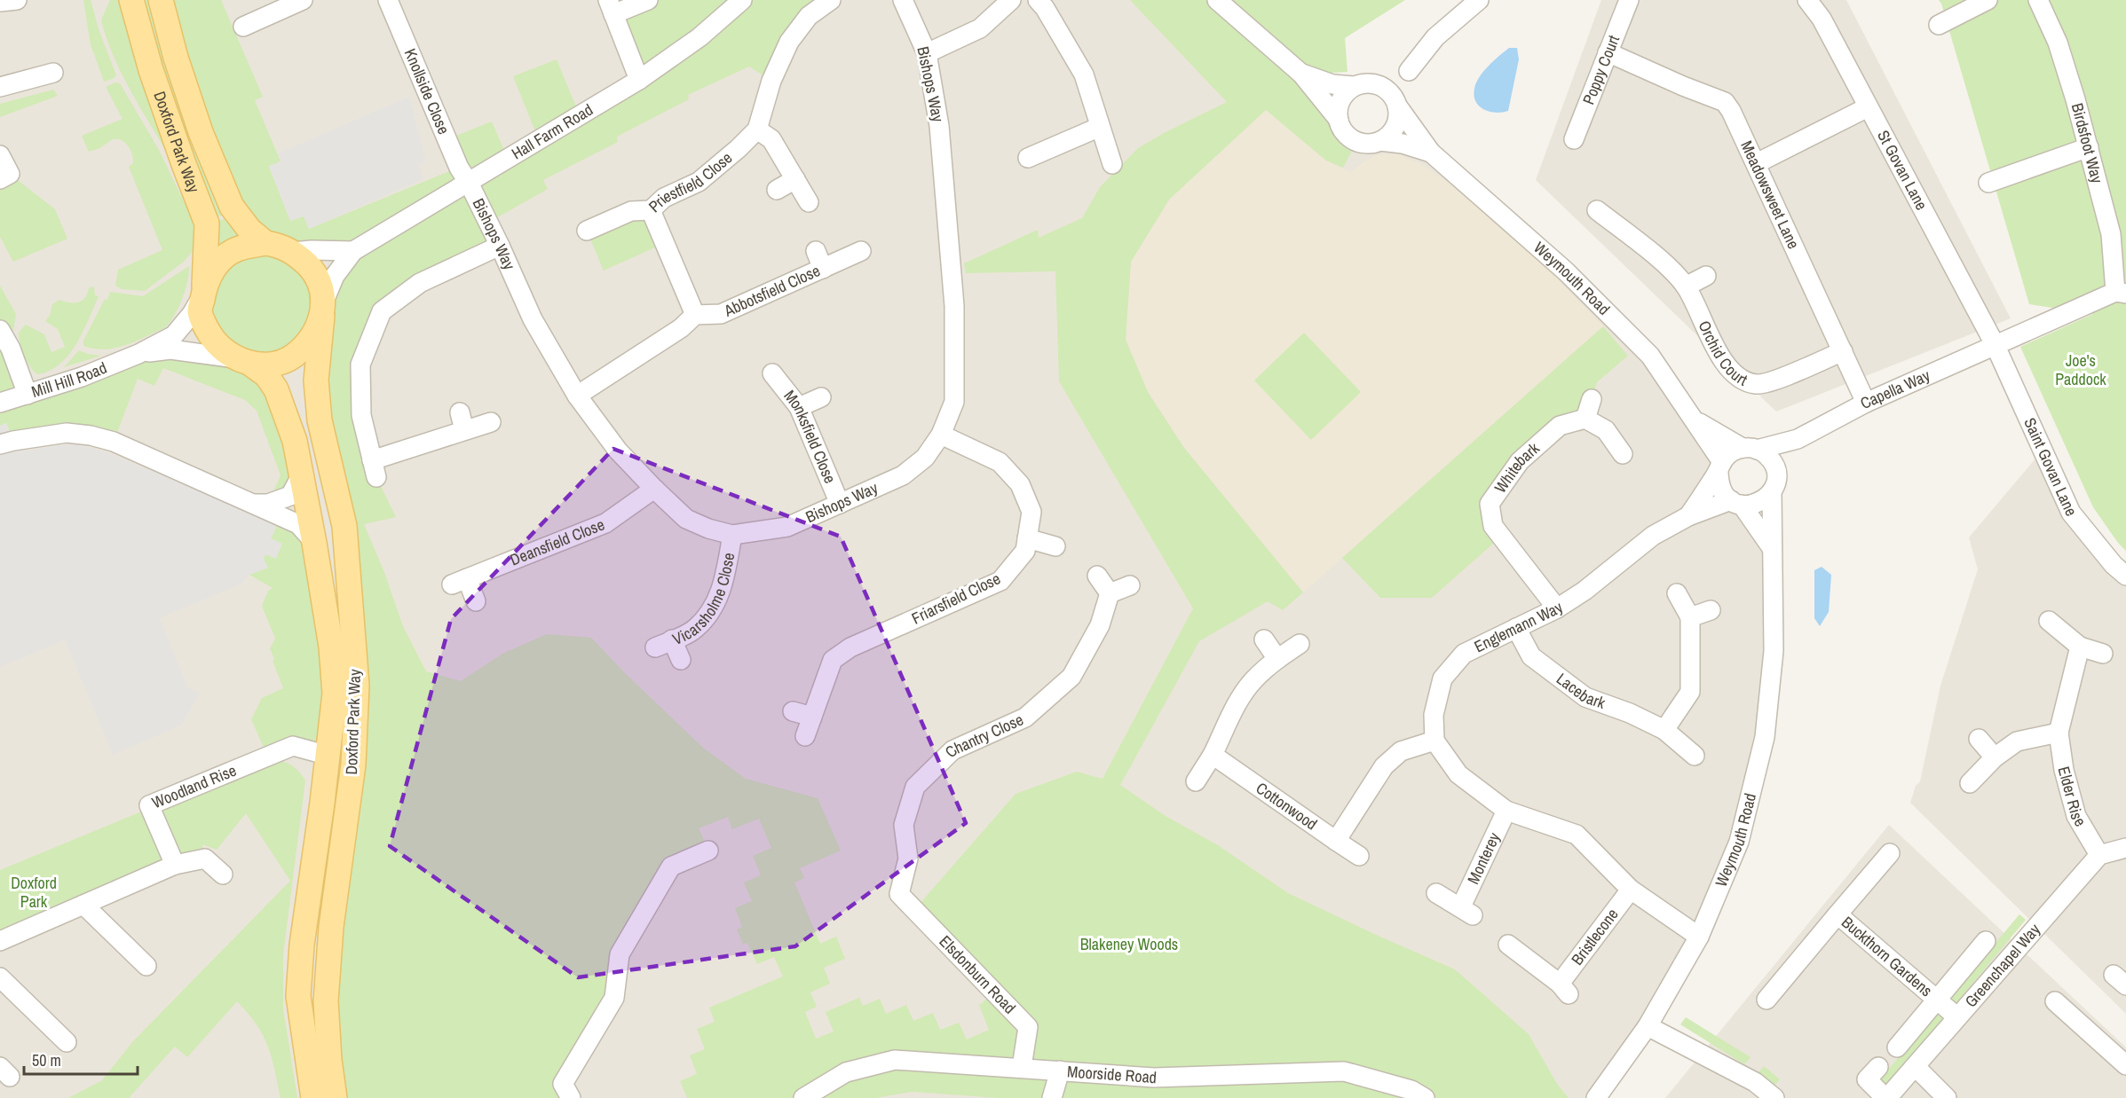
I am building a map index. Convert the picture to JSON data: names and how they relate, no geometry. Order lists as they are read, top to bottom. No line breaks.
{"streets":{"main road":["Doxford Park Way"],"street":["Poppy Court","Bishops Way","Knollside Close","Hall Farm Road","Birdsfoot Way","St Govan Lane","Priestfield Close","Meadowsweet Lane","Weymouth Road","Abbotsfield Close","Orchid Court","Mill Hill Road","Capella Way","Monksfield Close","Saint Govan Lane","Whitebark","Deansfield Close","Vicarsholme Close","Friarsfield Close","Englemann Way","Lacebark","Chantry Close","Woodland Rise","Elder Rise","Cottonwood","Monterey","Bristlecone","Buckthorn Gardens","Greenchapel Way","Elsdonburn Road","Moorside Road"]},"crossings":[["Poppy Court","Meadowsweet Lane"],["Bishops Way","Knollside Close"],["Bishops Way","Hall Farm Road"],["Bishops Way","Monksfield Close"],["Bishops Way","Deansfield Close"],["Bishops Way","Vicarsholme Close"],["Bishops Way","Friarsfield Close"],["Knollside Close","Hall Farm Road"],["Hall Farm Road","Doxford Park Way"],["Hall Farm Road","Mill Hill Road"],["Doxford Park Way","Mill Hill Road"],["Doxford Park Way","Woodland Rise"],["Birdsfoot Way","Capella Way"],["St Govan Lane","Capella Way"],["St Govan Lane","Saint Govan Lane"],["Meadowsweet Lane","Orchid Court"],["Meadowsweet Lane","Capella Way"],["Weymouth Road","Capella Way"],["Weymouth Road","Englemann Way"],["Capella Way","Saint Govan Lane"],["Capella Way","Englemann Way"],["Whitebark","Englemann Way"],["Englemann Way","Lacebark"],["Chantry Close","Elsdonburn Road"],["Elder Rise","Greenchapel Way"],["Buckthorn Gardens","Greenchapel Way"],["Elsdonburn Road","Moorside Road"]],"parks":["Joe's Paddock","Doxford Park","Blakeney Woods"],"scale_bar":"50 m"}
